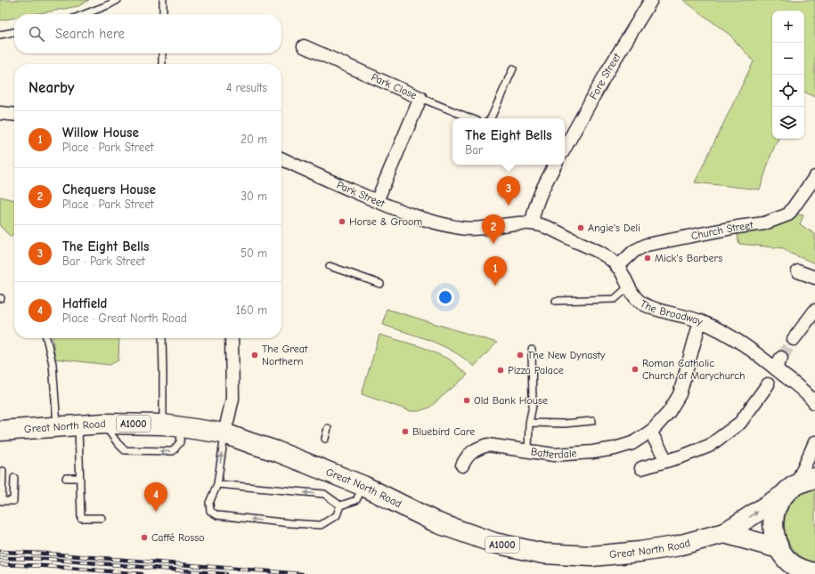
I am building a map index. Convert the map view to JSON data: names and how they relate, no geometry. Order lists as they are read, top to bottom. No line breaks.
{"streets":{"main road":["A1000","Great North Road"],"street":["Fore Street","Park Close","Park Street","Church Street","The Broadway","Batterdale"]},"crossings":[["Park Close","Park Street"],["Park Street","The Broadway"],["Church Street","The Broadway"],["The Broadway","Batterdale"]],"places":["Horse & Groom","Angie's Deli","Mick's Barbers","The Great Northern","The New Dynasty","Roman Catholic Church of Marychurch","Pizza Palace","Old Bank House","Bluebird Care","Caffé Rosso"],"page":{"map_buttons":["+","−"],"search":"Search here","heading":["Nearby","4 results"],"list":[{"mark":"1","name":"Willow House","note":"Place · Park Street","value":"20 m"},{"mark":"2","name":"Chequers House","note":"Place · Park Street","value":"30 m"},{"mark":"3","name":"The Eight Bells","note":"Bar · Park Street","value":"50 m"},{"mark":"4","name":"Hatfield","note":"Place · Great North Road","value":"160 m"}],"popup":["The Eight Bells","Bar"],"pins":["3","2","1","4"]}}
